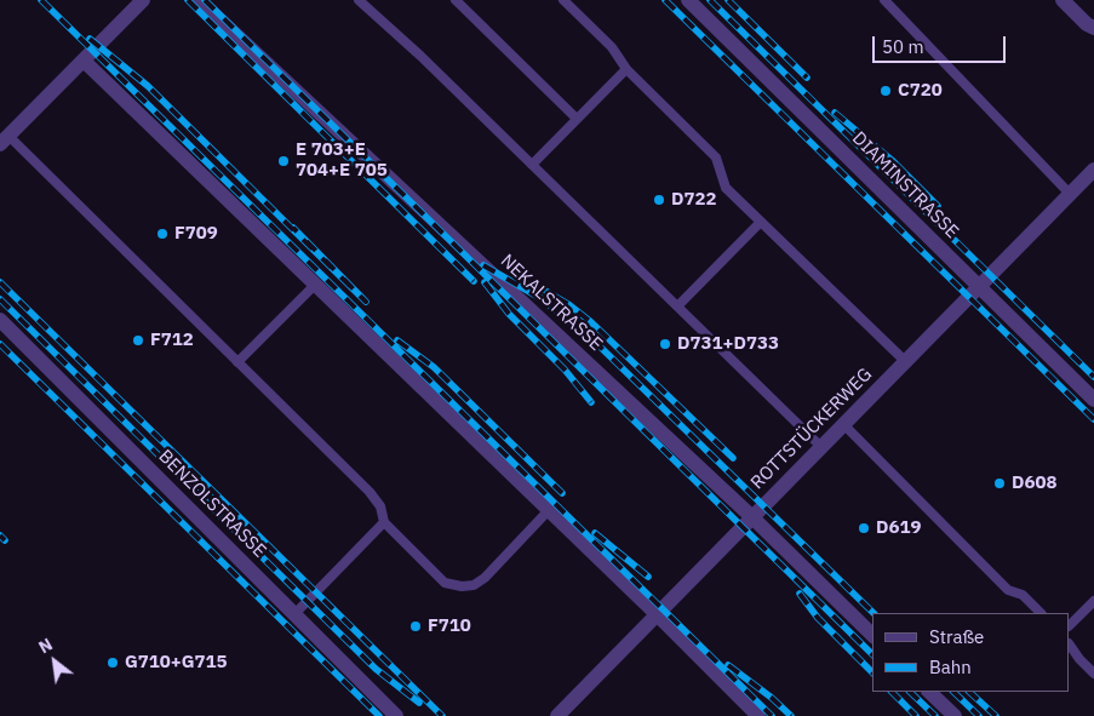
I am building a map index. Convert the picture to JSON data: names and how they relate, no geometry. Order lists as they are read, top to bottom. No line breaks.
{"streets":{"street":["DIAMINSTRASSE","NEKALSTRASSE","ROTTSTÜCKERWEG","BENZOLSTRASSE"]},"crossings":[["DIAMINSTRASSE","ROTTSTÜCKERWEG"],["NEKALSTRASSE","ROTTSTÜCKERWEG"]],"places":["C720","E 703+E 704+E 705","D722","F709","F712","D731+D733","D608","D619","F710","G710+G715"],"legend":["Straße","Bahn"],"scale_bar":"50 m","north":"top left"}
